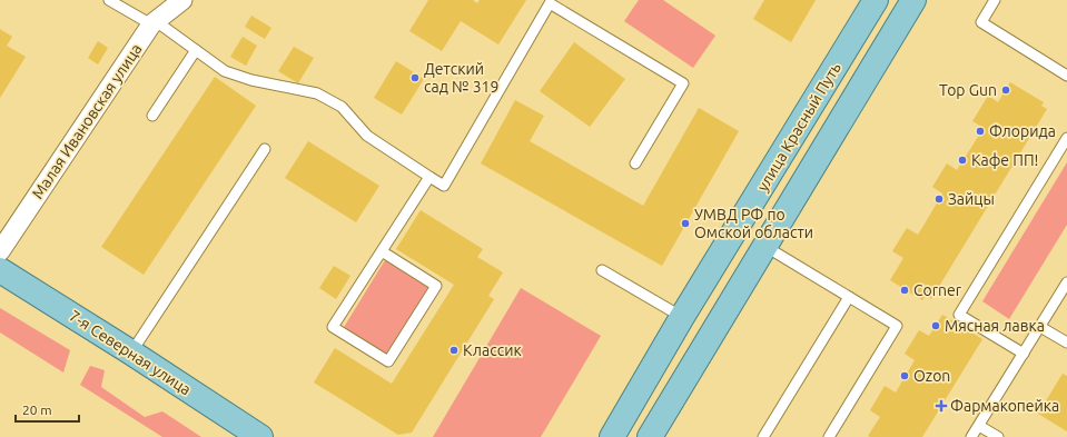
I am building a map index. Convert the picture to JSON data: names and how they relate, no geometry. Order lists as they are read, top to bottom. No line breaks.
{"streets":{"main road":["улица Красный Путь","7-я Северная улица"],"street":["Малая Ивановская улица"]},"places":{"other":["Детский сад № 319","Top Gun","Флорида","Кафе ПП!","Зайцы","УМВД РФ по Омской области","Corner","Мясная лавка","Классик","Ozon"],"health":["Фармакопейка"]},"scale_bar":"20 m"}
